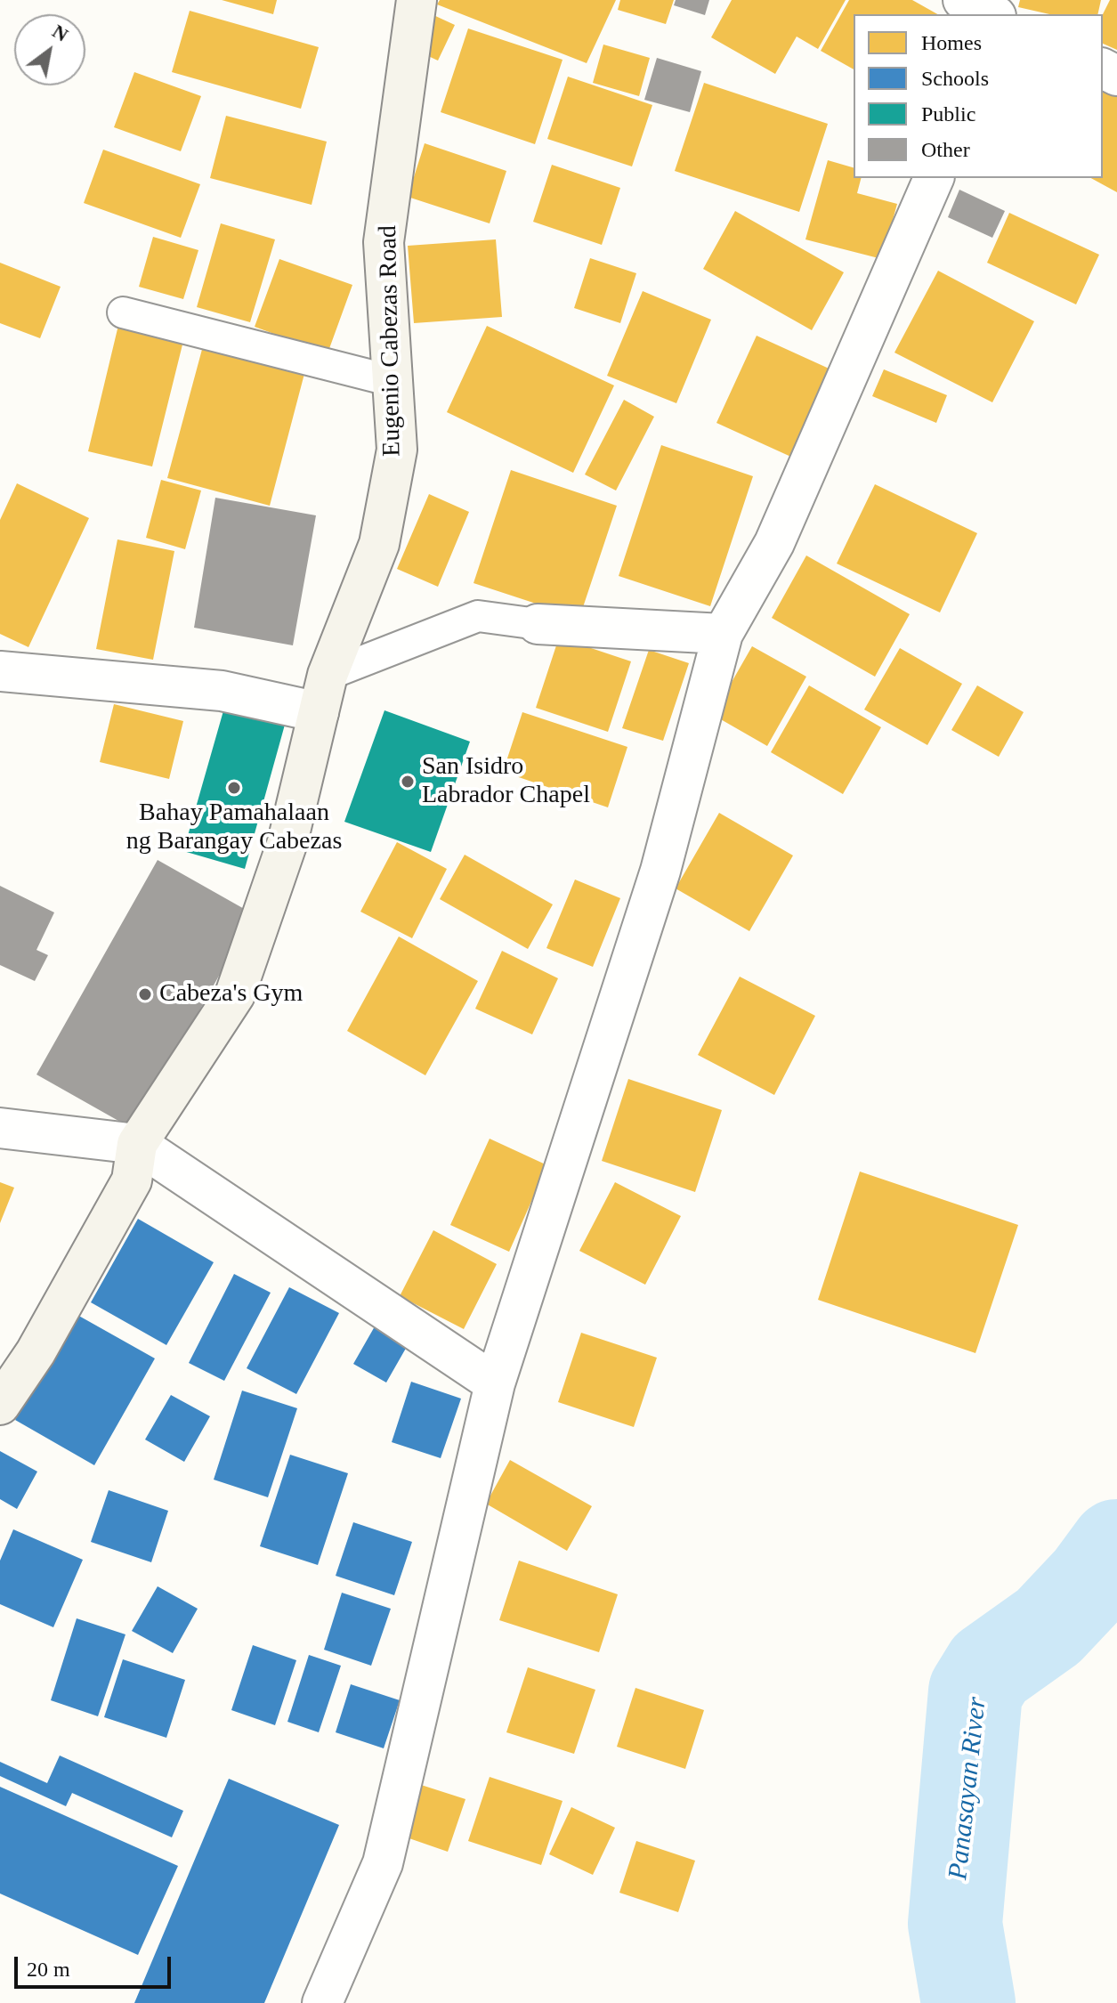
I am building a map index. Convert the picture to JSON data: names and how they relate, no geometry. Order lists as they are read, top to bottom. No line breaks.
{"streets":{"street":["Eugenio Cabezas Road"]},"water":["Panasayan River"],"places":["San Isidro Labrador Chapel","Bahay Pamahalaan ng Barangay Cabezas","Cabeza's Gym"],"legend":["Homes","Schools","Public","Other"],"scale_bar":"20 m","north":"top right"}
